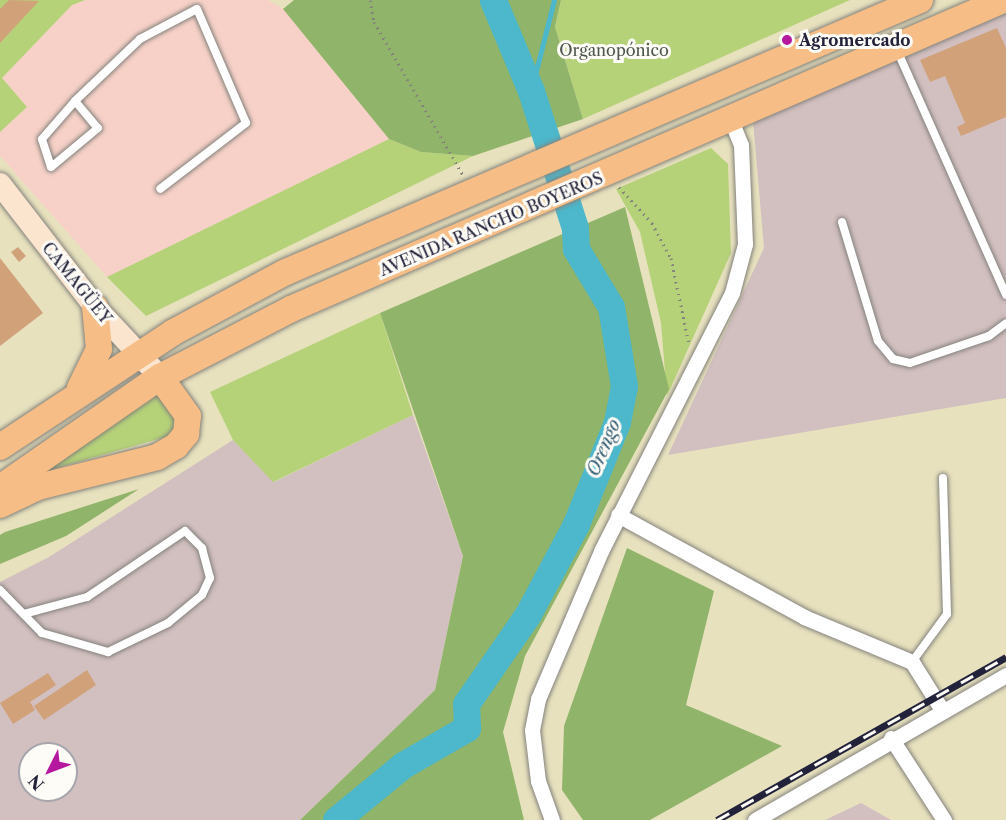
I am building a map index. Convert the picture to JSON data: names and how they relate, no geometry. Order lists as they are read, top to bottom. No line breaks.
{"streets":{"highway":["AVENIDA RANCHO BOYEROS"],"main road":["CAMAGÜEY"]},"crossings":[["AVENIDA RANCHO BOYEROS","CAMAGÜEY"]],"water":["Orengo"],"parks":["Organopónico"],"places":["Agromercado"],"north":"bottom left"}
